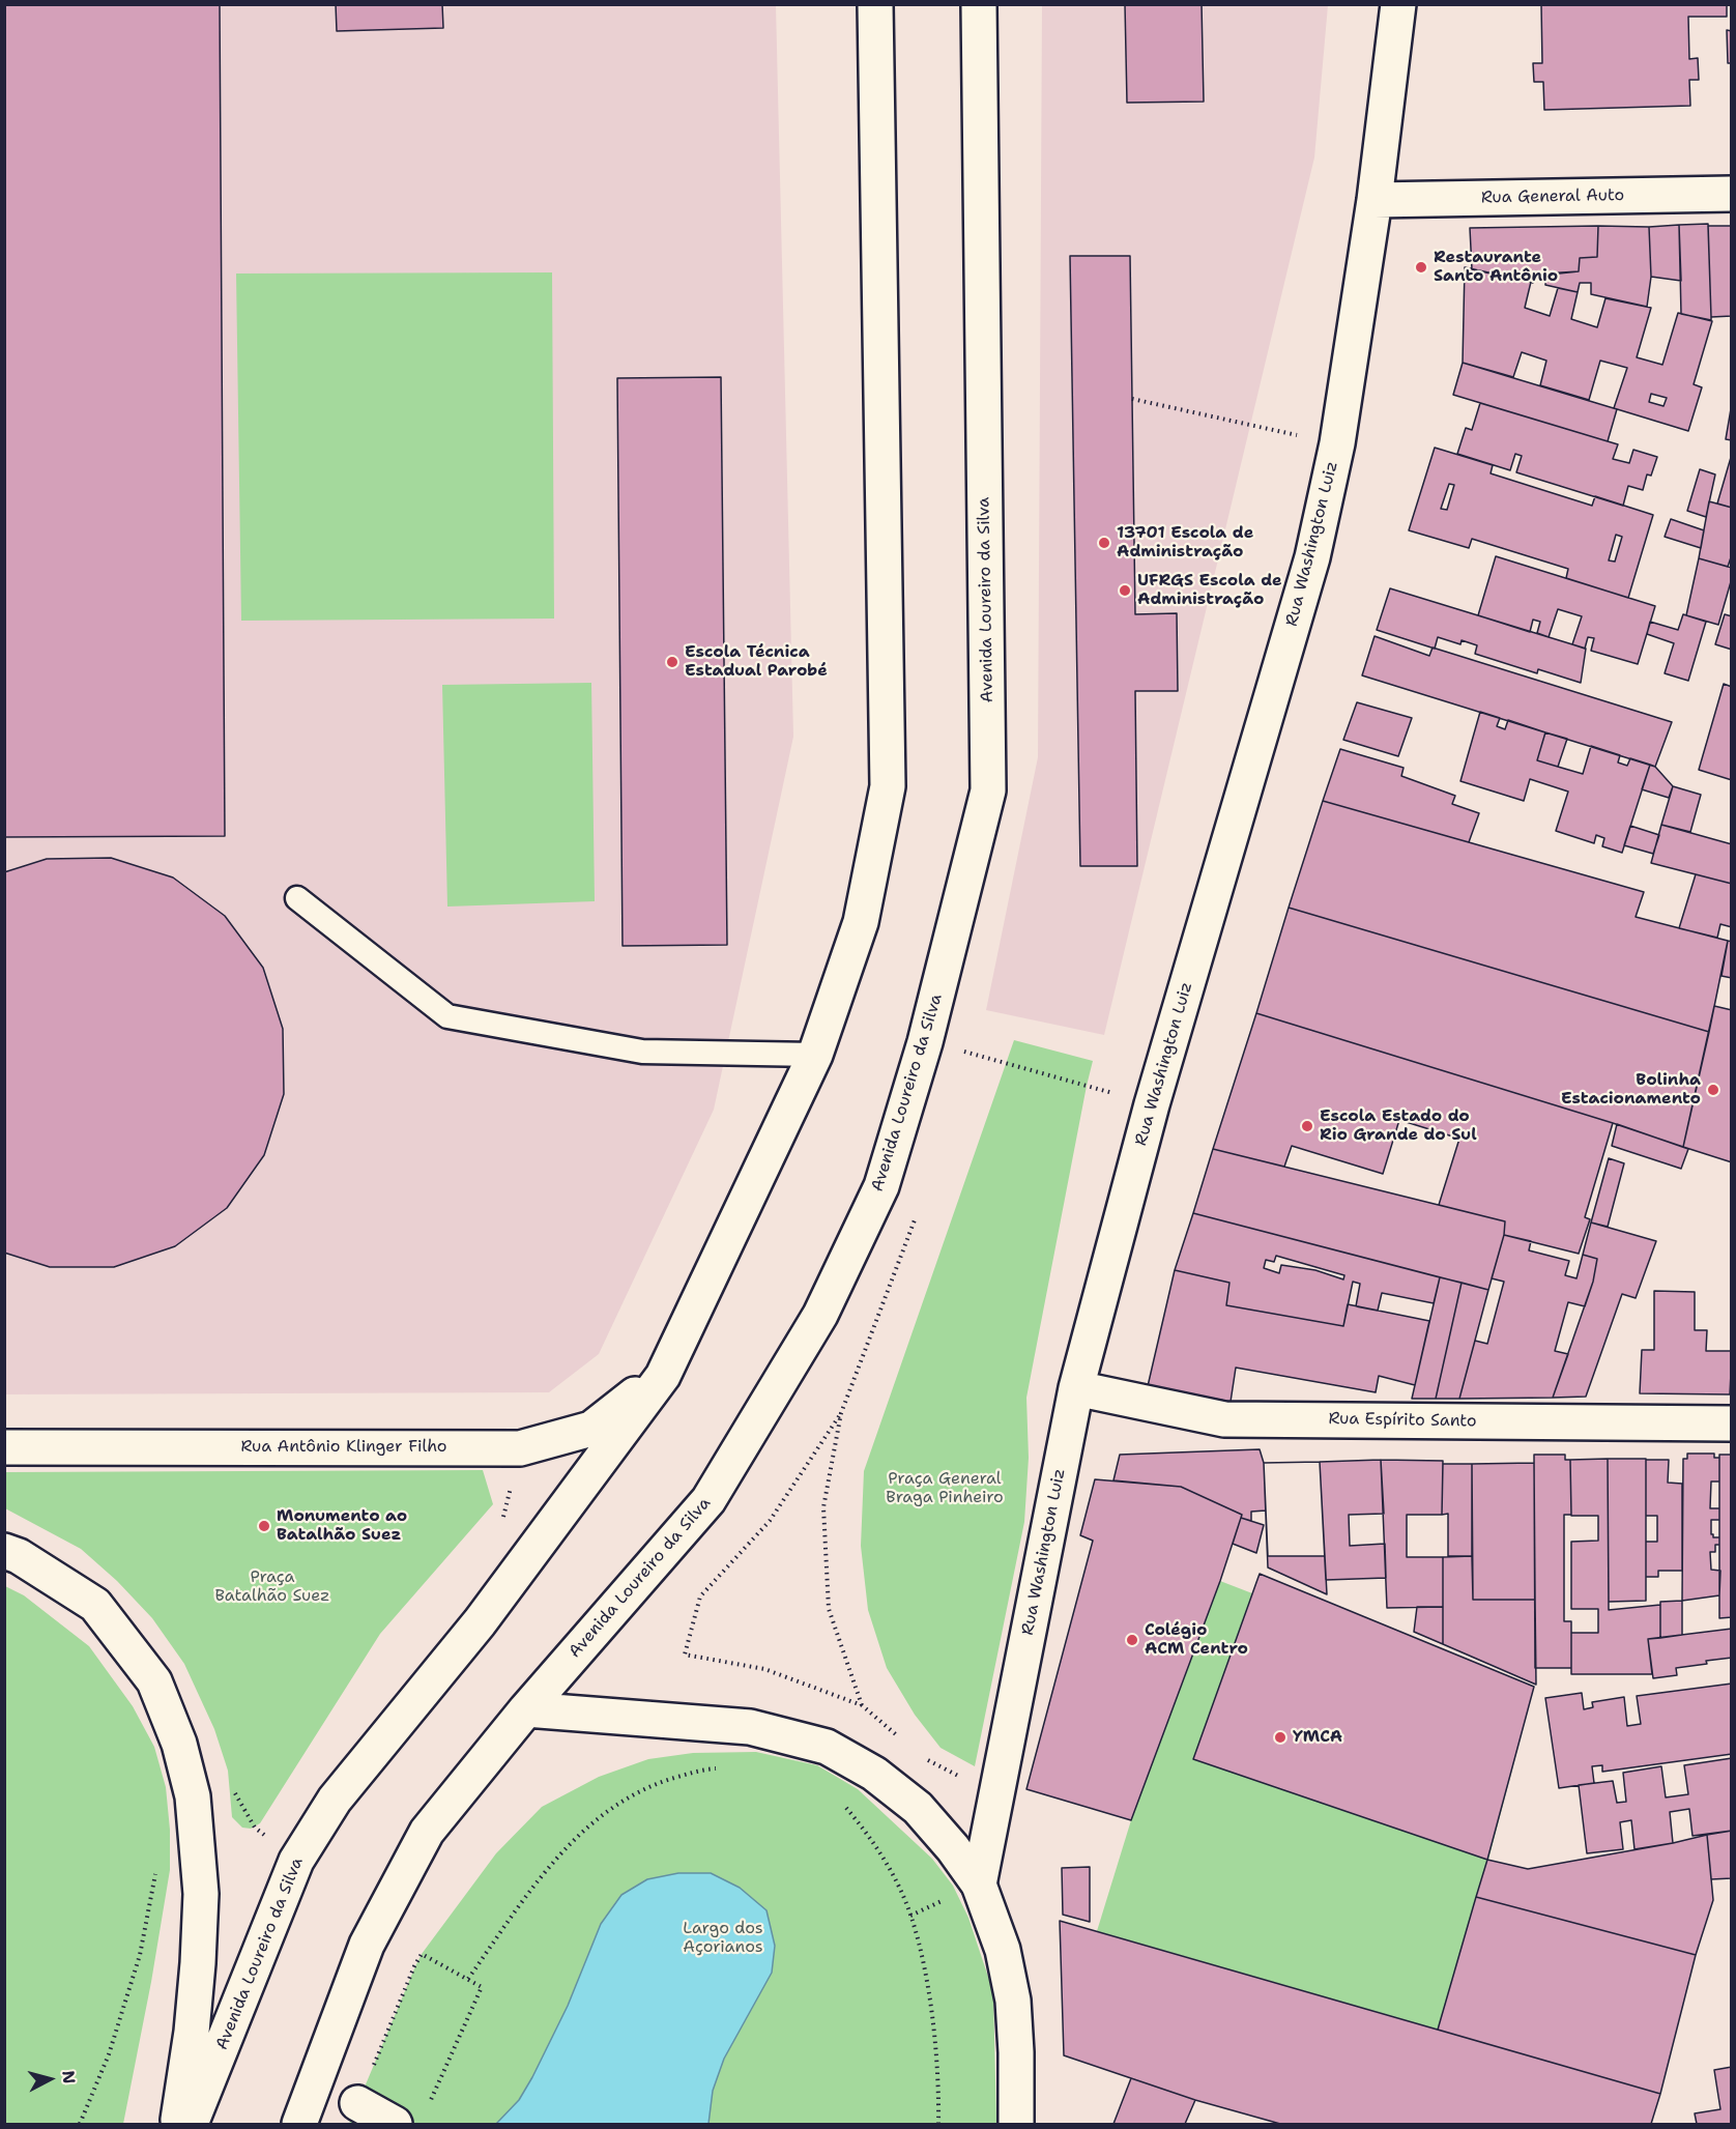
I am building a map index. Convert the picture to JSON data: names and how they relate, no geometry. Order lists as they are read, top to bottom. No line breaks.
{"streets":{"main road":["Rua General Auto","Rua Washington Luiz","Avenida Loureiro da Silva","Rua Espírito Santo","Rua Antônio Klinger Filho"]},"crossings":[["Rua General Auto","Rua Washington Luiz"],["Rua Washington Luiz","Rua Espírito Santo"],["Avenida Loureiro da Silva","Rua Antônio Klinger Filho"]],"parks":["Praça General Braga Pinheiro","Praça Batalhão Suez","Largo dos Açorianos"],"places":["Restaurante Santo Antônio","13701 Escola de Administração","UFRGS Escola de Administração","Escola Técnica Estadual Parobé","Bolinha Estacionamento","Escola Estado do Rio Grande do Sul","Monumento ao Batalhão Suez","Colégio ACM Centro","YMCA"],"north":"right"}
